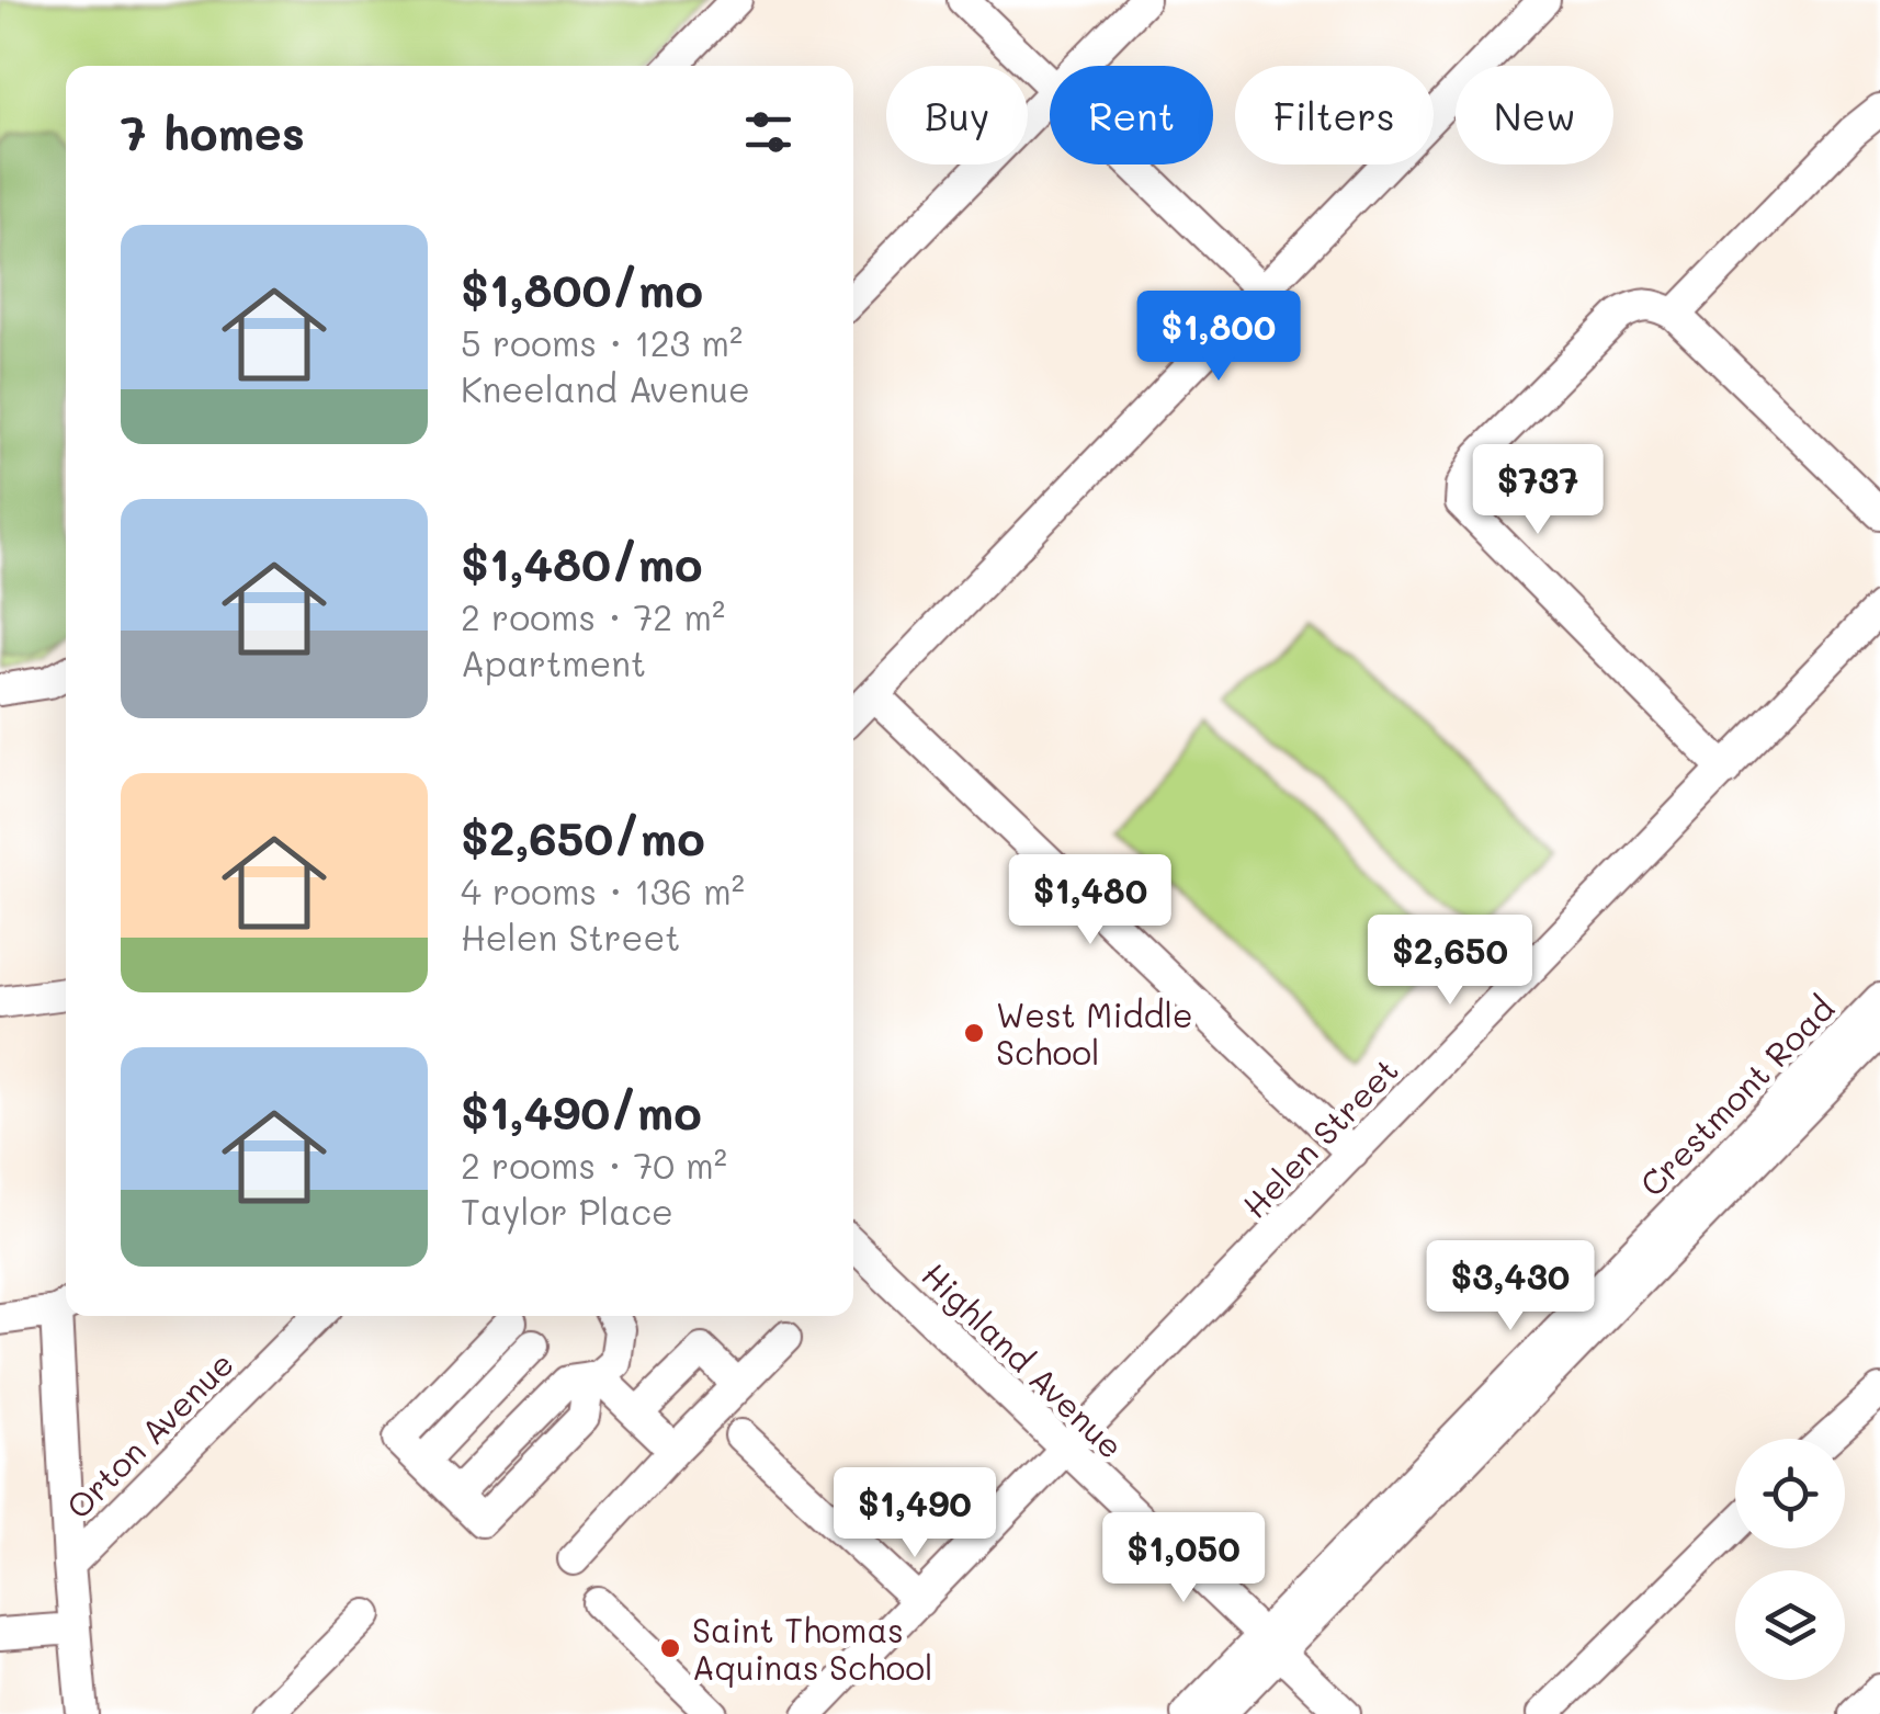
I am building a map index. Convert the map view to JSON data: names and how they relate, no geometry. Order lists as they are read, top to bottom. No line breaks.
{"streets":{"street":["Crestmont Road","Helen Street","Highland Avenue","Orton Avenue"]},"crossings":[["Crestmont Road","Highland Avenue"],["Helen Street","Highland Avenue"]],"places":["West Middle School","Saint Thomas Aquinas School"],"page":{"chip":["Buy","Rent","Filters","New"],"heading":"7 homes","list":[{"name":"$1,800/mo","note":"5 rooms · 123 m² · Kneeland Avenue"},{"name":"$1,480/mo","note":"2 rooms · 72 m² · Apartment"},{"name":"$2,650/mo","note":"4 rooms · 136 m² · Helen Street"},{"name":"$1,490/mo","note":"2 rooms · 70 m² · Taylor Place"}],"price":["$1,800","$737","$1,480","$2,650","$3,430","$1,490","$1,050"]}}
